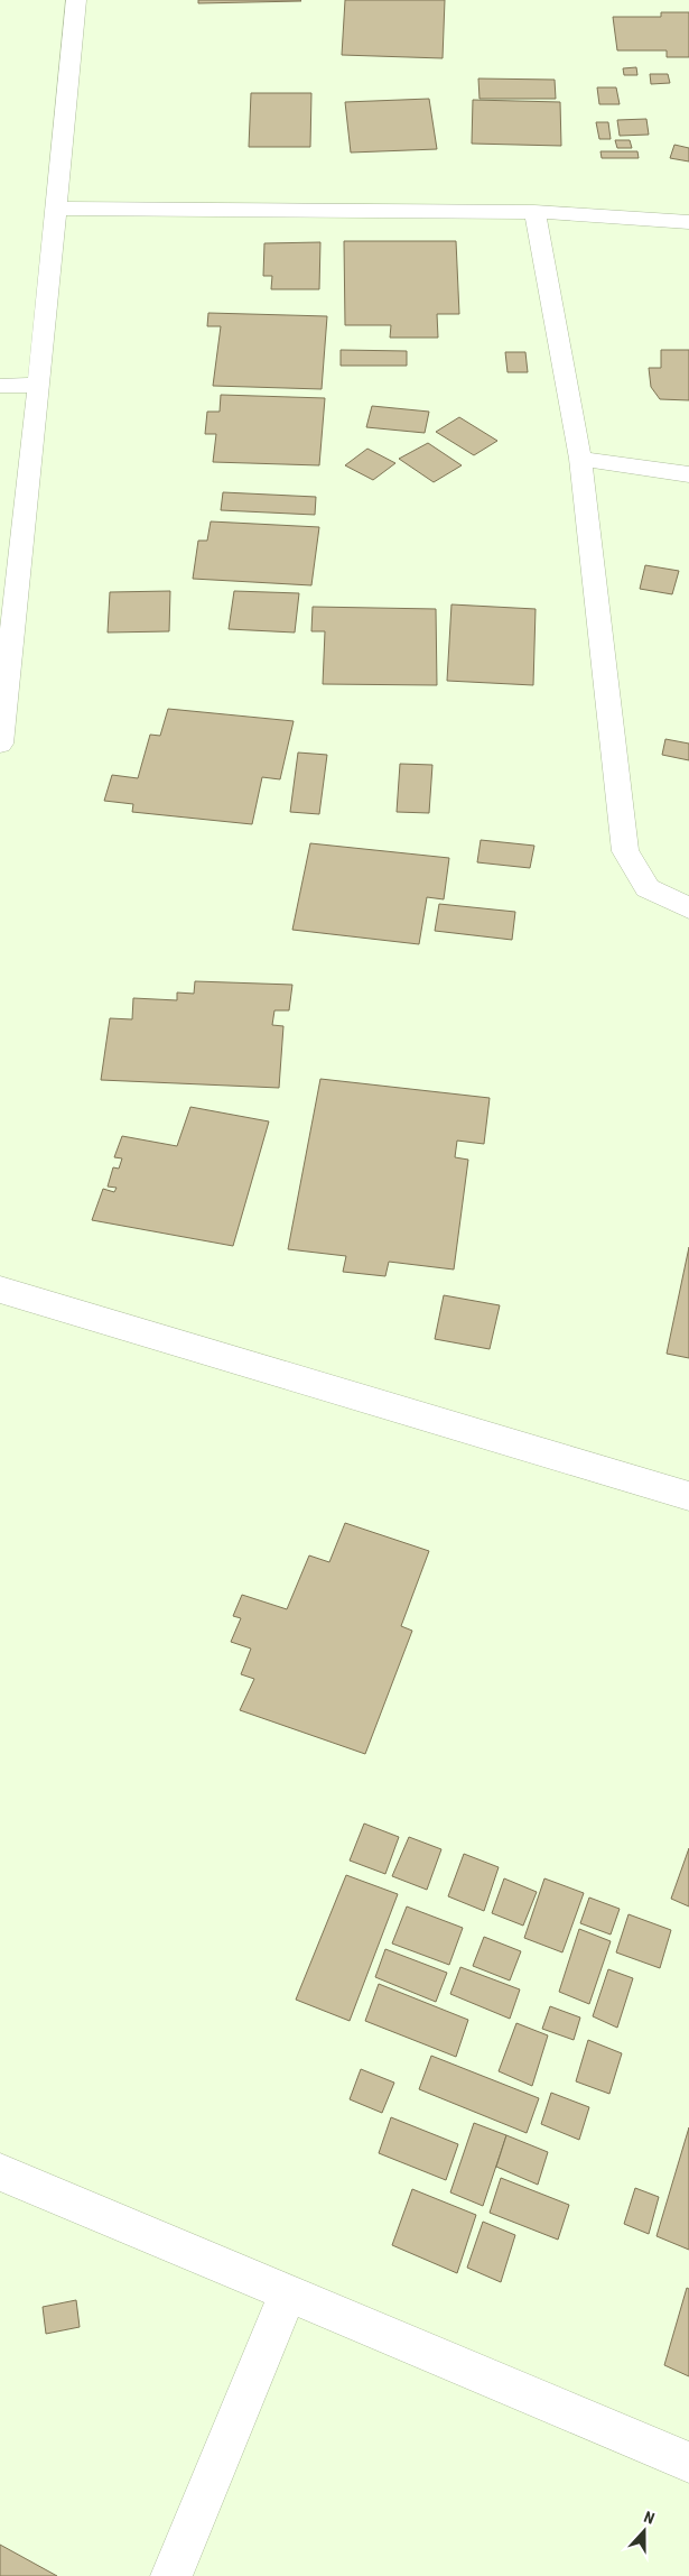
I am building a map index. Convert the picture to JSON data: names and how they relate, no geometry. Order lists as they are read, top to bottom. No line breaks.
{"north":"top"}
